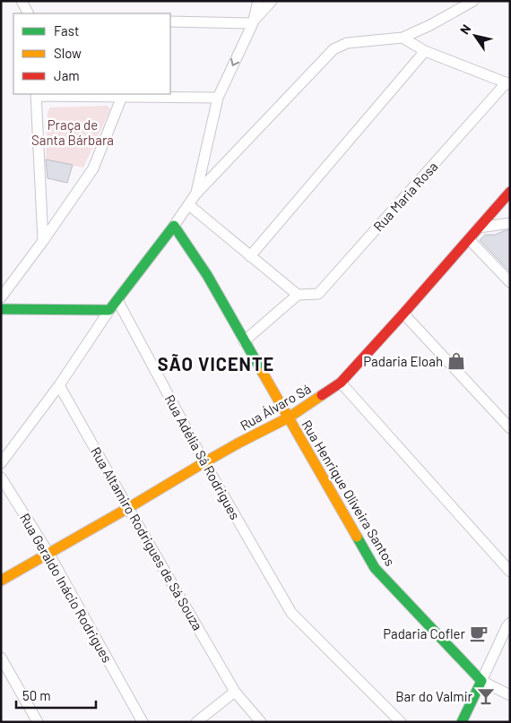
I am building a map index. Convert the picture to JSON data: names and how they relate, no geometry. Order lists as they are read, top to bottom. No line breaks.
{"streets":{"street":["Rua Maria Rosa","Rua Álvaro Sá","Rua Adélia Sá Rodrigues","Rua Henrique Oliveira Santos","Rua Altamiro Rodrigues de Sá Souza","Rua Geraldo Inácio Rodrigues"]},"crossings":[["Rua Álvaro Sá","Rua Adélia Sá Rodrigues"],["Rua Álvaro Sá","Rua Henrique Oliveira Santos"],["Rua Álvaro Sá","Rua Altamiro Rodrigues de Sá Souza"],["Rua Álvaro Sá","Rua Geraldo Inácio Rodrigues"]],"districts":["SÃO VICENTE"],"parks":["Praça de Santa Bárbara"],"places":{"shop":["Padaria Eloah"],"cafe":["Padaria Cofler"],"bar":["Bar do Valmir"]},"legend":["Fast","Slow","Jam"],"scale_bar":"50 m","north":"top left"}
